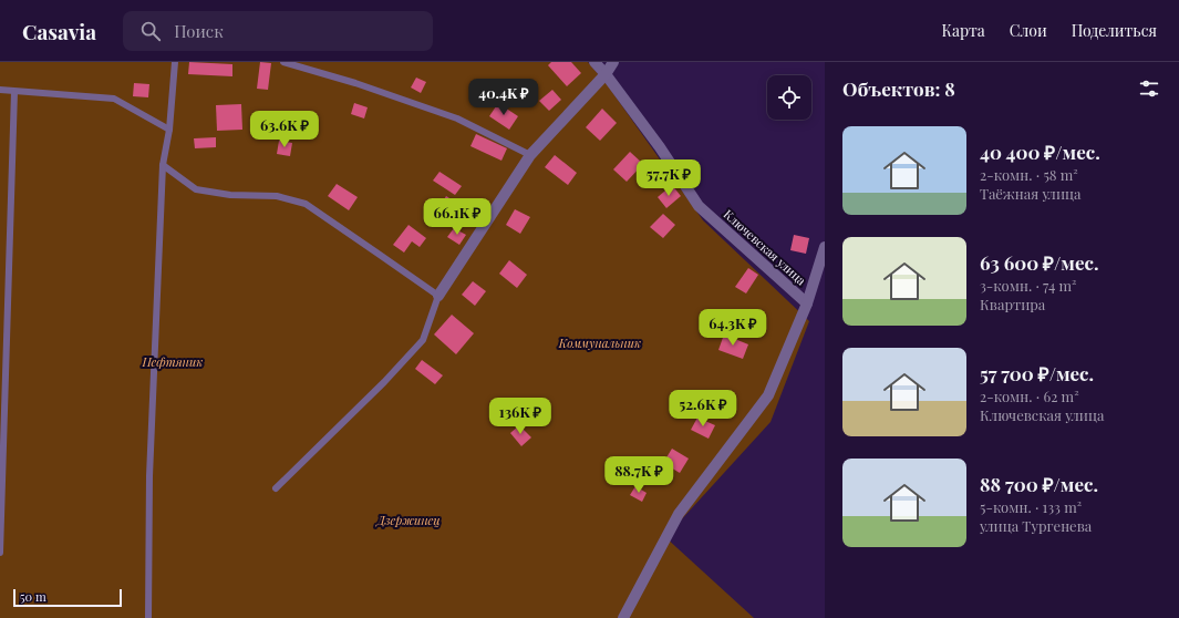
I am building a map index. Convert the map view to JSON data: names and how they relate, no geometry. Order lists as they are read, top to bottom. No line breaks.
{"streets":{"street":["Ключевская улица"]},"parks":["Коммунальник","Нефтяник","Дзержинец"],"scale_bar":"50 m","page":{"header":"Casavia","search":"Поиск","nav":["Карта","Слои","Поделиться"],"heading":"Объектов: 8","price":["40.4K ₽","63.6K ₽","57.7K ₽","66.1K ₽","64.3K ₽","52.6K ₽","136K ₽","88.7K ₽"],"list":[{"name":"40 400 ₽/мес.","note":"2-комн. · 58 m² · Таёжная улица"},{"name":"63 600 ₽/мес.","note":"3-комн. · 74 m² · Квартира"},{"name":"57 700 ₽/мес.","note":"2-комн. · 62 m² · Ключевская улица"},{"name":"88 700 ₽/мес.","note":"5-комн. · 133 m² · улица Тургенева"}],"scale":"50 m"}}
